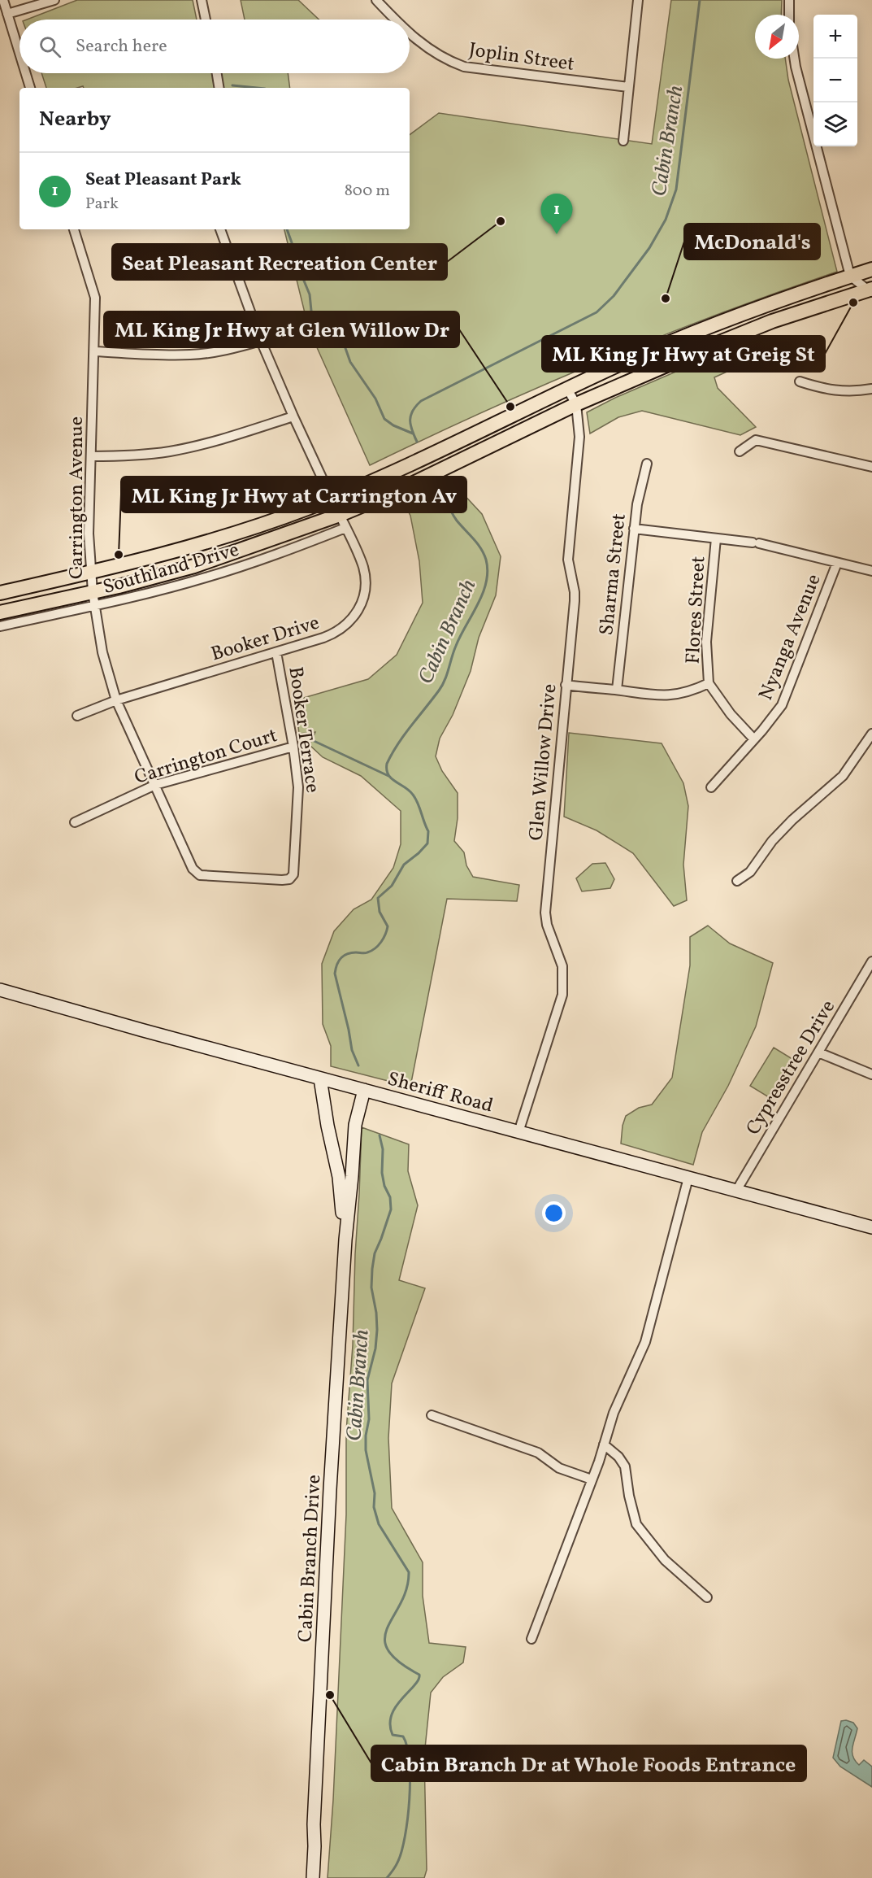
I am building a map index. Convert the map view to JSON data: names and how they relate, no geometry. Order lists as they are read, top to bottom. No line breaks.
{"streets":{"street":["Joplin Street","Carrington Avenue","Southland Drive","Sharma Street","Flores Street","Nyanga Avenue","Booker Drive","Booker Terrace","Carrington Court","Glen Willow Drive","Cypresstree Drive","Sheriff Road","Cabin Branch Drive"]},"crossings":[["Carrington Avenue","Southland Drive"],["Carrington Avenue","Booker Drive"],["Carrington Avenue","Booker Terrace"],["Carrington Avenue","Carrington Court"],["Southland Drive","Booker Drive"],["Booker Drive","Booker Terrace"],["Booker Terrace","Carrington Court"],["Glen Willow Drive","Sheriff Road"],["Cypresstree Drive","Sheriff Road"],["Sheriff Road","Cabin Branch Drive"]],"water":["Cabin Branch"],"places":["Seat Pleasant Recreation Center","McDonald's","ML King Jr Hwy at Greig St","ML King Jr Hwy at Glen Willow Dr","ML King Jr Hwy at Carrington Av","Cabin Branch Dr at Whole Foods Entrance"],"north":"bottom left","page":{"map_buttons":["+","−"],"search":"Search here","heading":"Nearby","list":[{"mark":"1","name":"Seat Pleasant Park","note":"Park","value":"800 m"}],"pins":"1"}}
